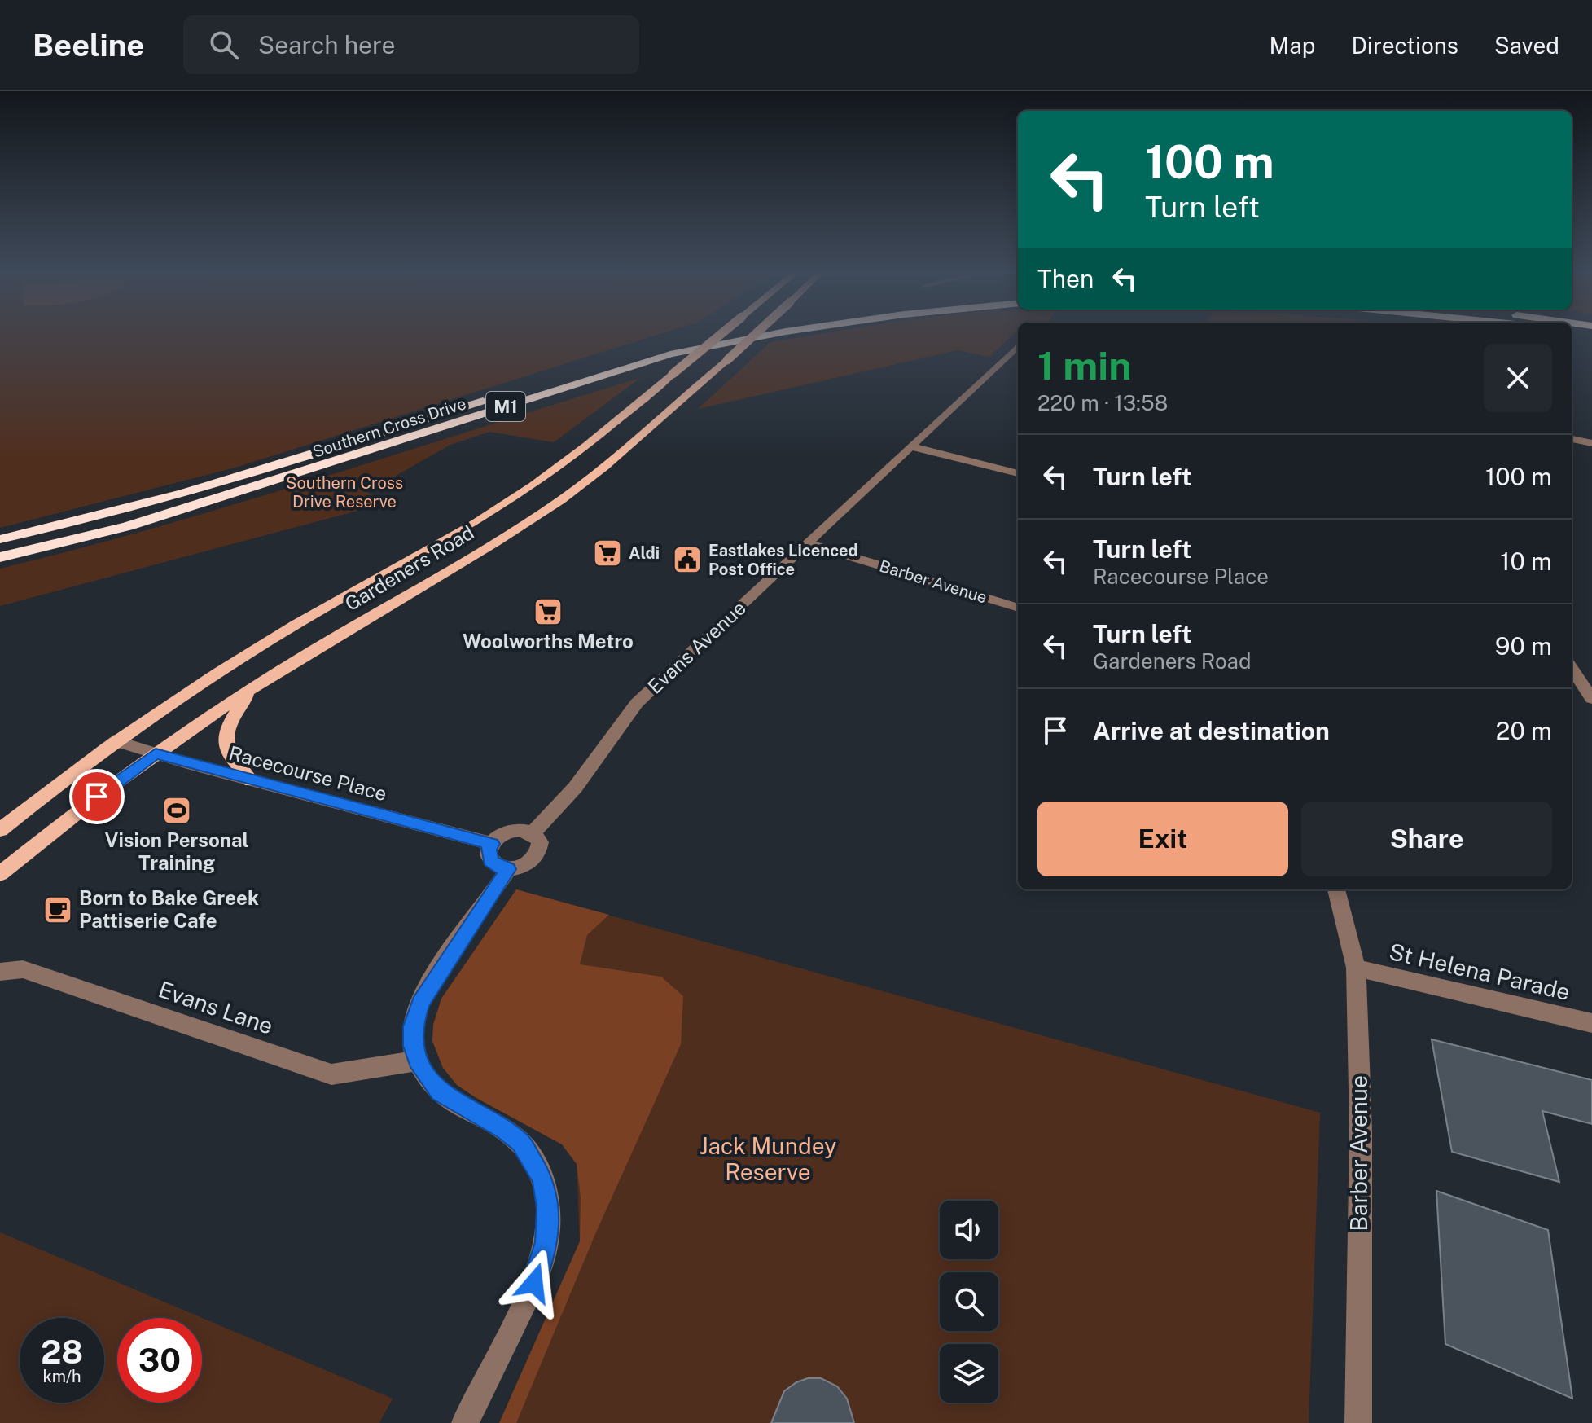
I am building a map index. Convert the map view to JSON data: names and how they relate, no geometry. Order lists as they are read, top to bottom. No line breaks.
{"streets":{"highway":["M1","Southern Cross Drive"],"main road":["Gardeners Road"],"street":["Barber Avenue","Evans Avenue","Racecourse Place","St Helena Parade","Evans Lane"]},"crossings":[["Gardeners Road","Racecourse Place"],["Barber Avenue","Evans Avenue"],["Barber Avenue","St Helena Parade"],["Evans Avenue","Racecourse Place"]],"parks":["Southern Cross Drive Reserve","Jack Mundey Reserve"],"places":{"supermarket":["Aldi","Woolworths Metro"],"public building":["Eastlakes Licenced Post Office"],"sports":["Vision Personal Training"],"cafe":["Born to Bake Greek Pattiserie Cafe"]},"page":{"header":"Beeline","search":"Search here","nav":["Map","Directions","Saved"],"turn":["100 m","Turn left"],"then":"Then","heading":["1 min","220 m · 13:58"],"list":[{"name":"Turn left","value":"100 m"},{"name":"Turn left","note":"Racecourse Place","value":"10 m"},{"name":"Turn left","note":"Gardeners Road","value":"90 m"},{"name":"Arrive at destination","value":"20 m"}],"buttons":["Exit","Share"],"speed":"28 km/h","limit":"30"}}
